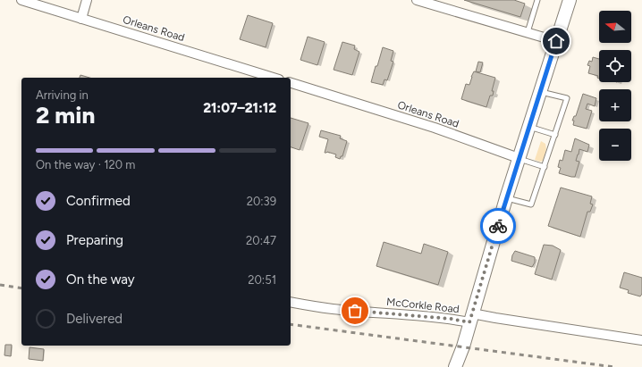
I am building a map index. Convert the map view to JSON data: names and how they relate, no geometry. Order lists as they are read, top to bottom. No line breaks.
{"streets":{"street":["Orleans Road","McCorkle Road"]},"north":"left","page":{"map_buttons":["+","−"],"heading":["2 min","Arriving in","21:07–21:12"],"bar":"On the way · 120 m","list":[["Confirmed","20:39"],["Preparing","20:47"],["On the way","20:51"],"Delivered"]}}
